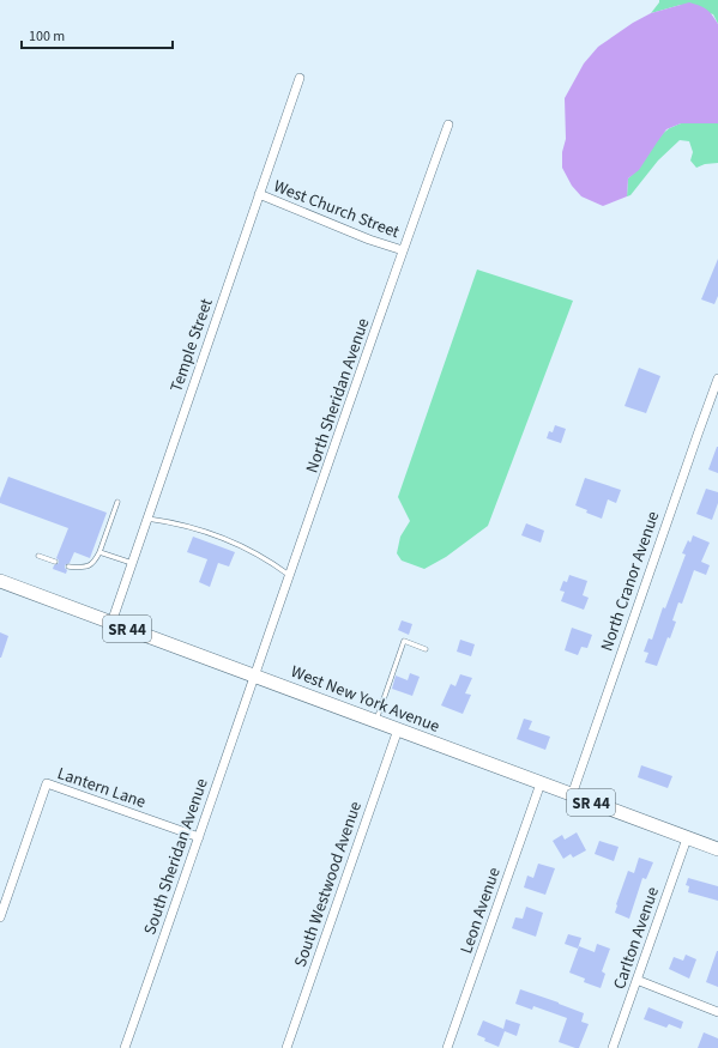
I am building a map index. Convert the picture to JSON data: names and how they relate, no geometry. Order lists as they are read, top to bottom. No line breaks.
{"streets":{"main road":["SR 44","West New York Avenue"],"street":["West Church Street","Temple Street","North Sheridan Avenue","North Cranor Avenue","Lantern Lane","South Sheridan Avenue","South Westwood Avenue","Leon Avenue","Carlton Avenue"]},"crossings":[["West Church Street","Temple Street"],["West Church Street","North Sheridan Avenue"],["Temple Street","West New York Avenue"],["North Sheridan Avenue","West New York Avenue"],["North Sheridan Avenue","South Sheridan Avenue"],["North Cranor Avenue","West New York Avenue"],["West New York Avenue","South Sheridan Avenue"],["West New York Avenue","South Westwood Avenue"],["West New York Avenue","Leon Avenue"],["West New York Avenue","Carlton Avenue"],["Lantern Lane","South Sheridan Avenue"]],"scale_bar":"100 m"}
